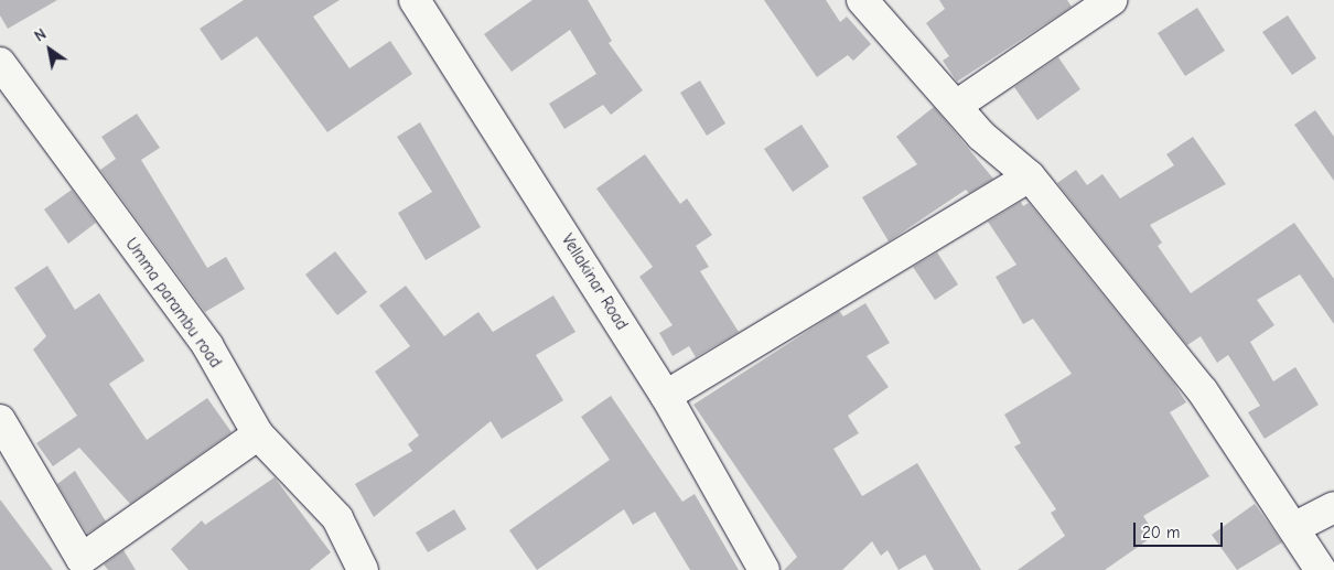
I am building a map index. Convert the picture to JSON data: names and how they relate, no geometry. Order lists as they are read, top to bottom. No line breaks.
{"streets":{"street":["Vellakinar Road","Umma parambu road"]},"scale_bar":"20 m","north":"top left"}
